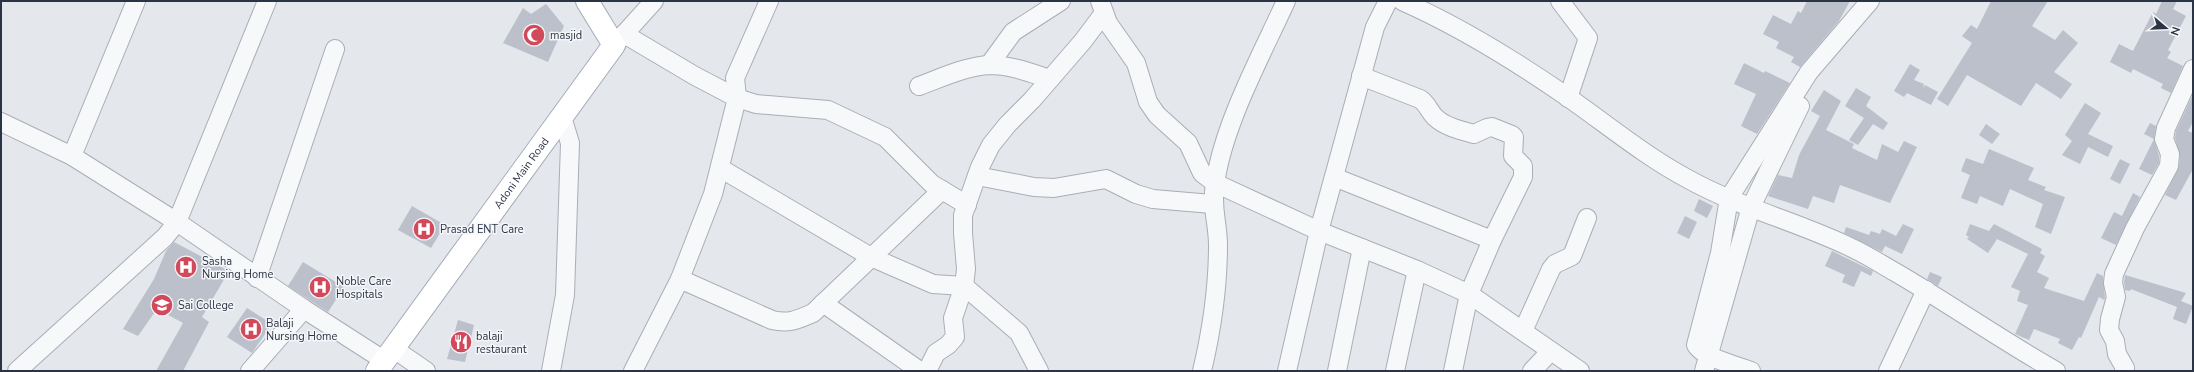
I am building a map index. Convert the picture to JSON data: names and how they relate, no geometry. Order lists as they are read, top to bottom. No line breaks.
{"streets":{"main road":["Adoni Main Road"]},"places":{"mosque":["masjid"],"hospital":["Prasad ENT Care","Sasha Nursing Home","Noble Care Hospitals","Balaji Nursing Home"],"school or university":["Sai College"],"restaurant":["balaji restaurant"]},"north":"right"}
